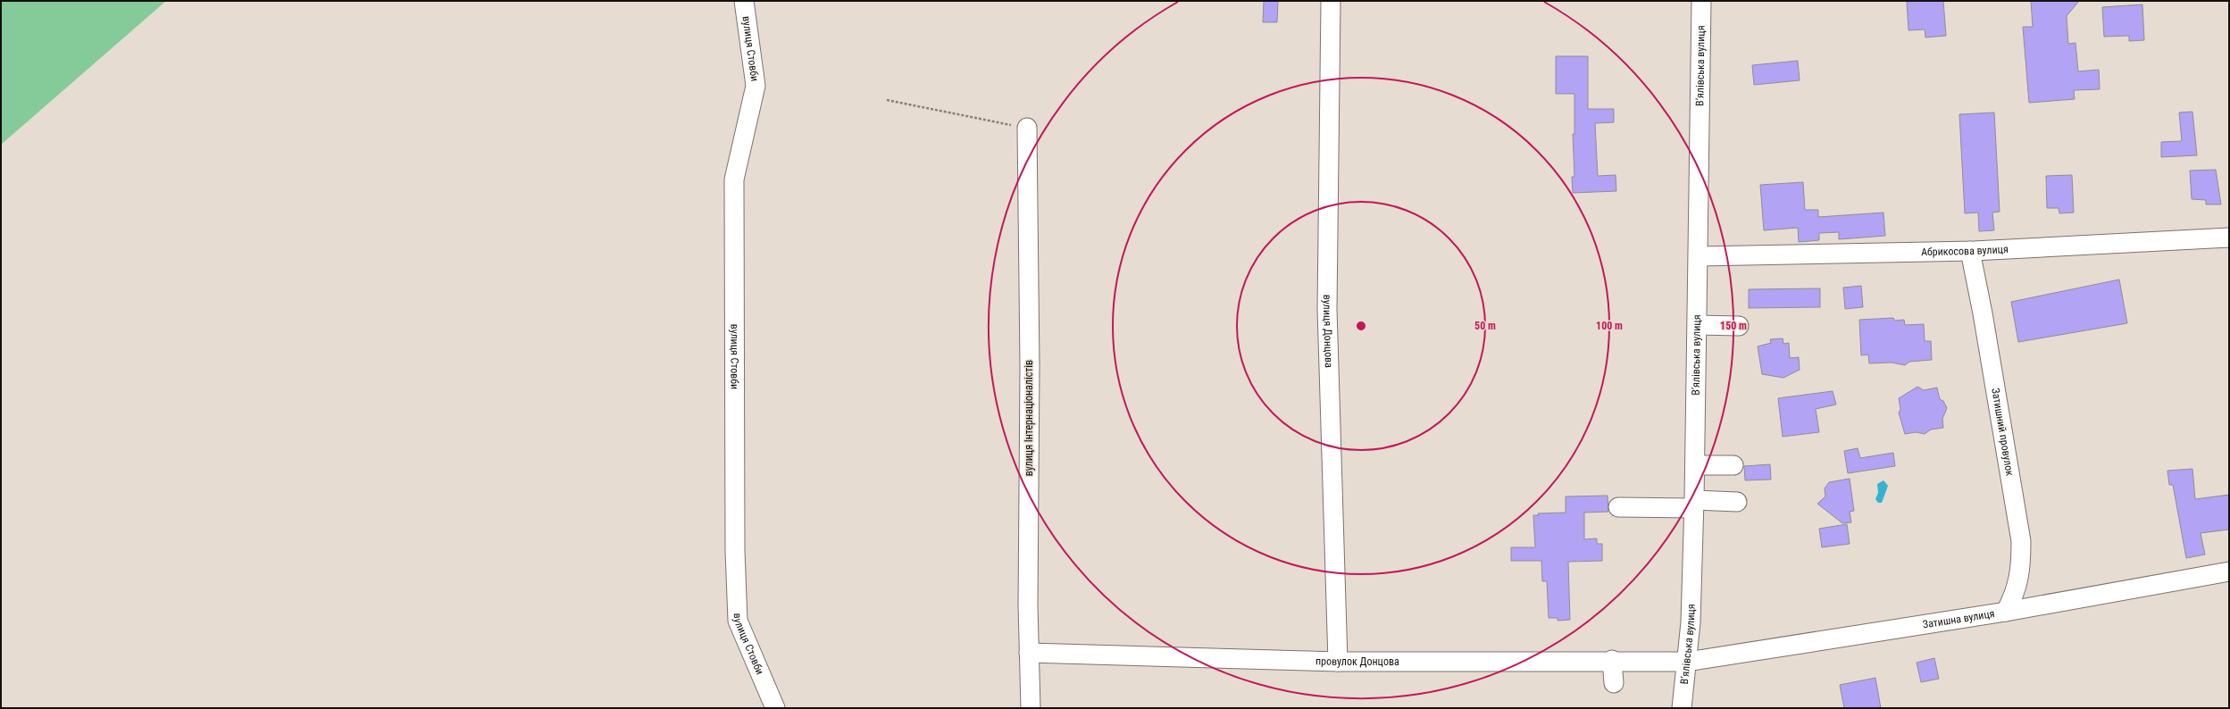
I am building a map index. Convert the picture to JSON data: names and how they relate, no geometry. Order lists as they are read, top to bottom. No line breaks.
{"streets":{"street":["вулиця Стовби","В’ялівська вулиця","Абрикосова вулиця","вулиця Донцова","вулиця Інтернаціоналістів","Затишний провулок","Затишна вулиця","провулок Донцова"]},"crossings":[["В’ялівська вулиця","Абрикосова вулиця"],["В’ялівська вулиця","Затишна вулиця"],["В’ялівська вулиця","провулок Донцова"],["Абрикосова вулиця","Затишний провулок"],["вулиця Донцова","провулок Донцова"],["вулиця Інтернаціоналістів","провулок Донцова"],["Затишний провулок","Затишна вулиця"],["Затишна вулиця","провулок Донцова"]],"rings":["50 m","100 m","150 m"]}
